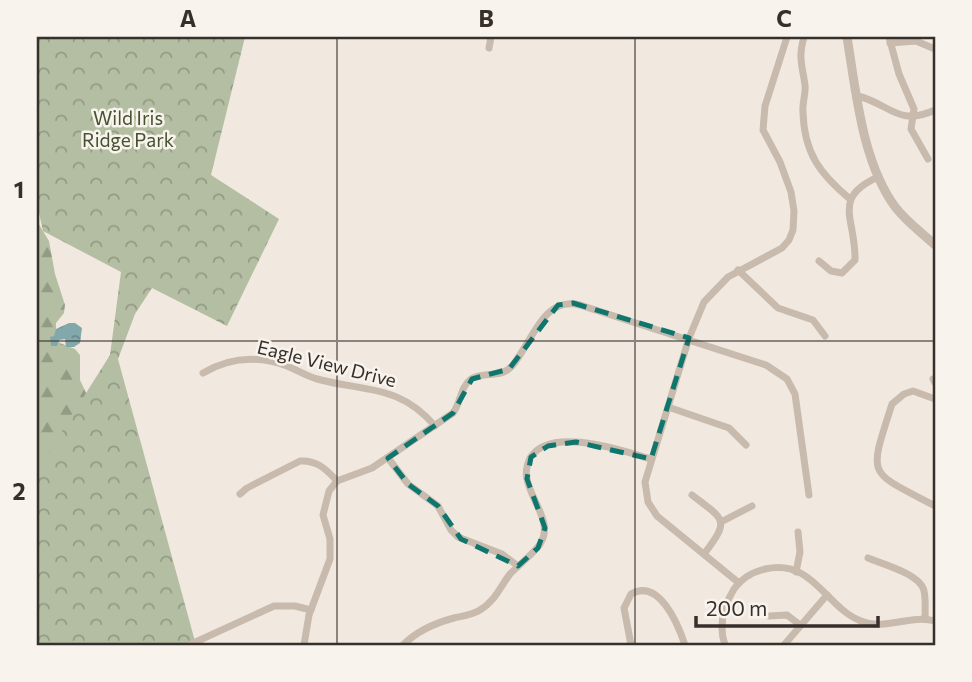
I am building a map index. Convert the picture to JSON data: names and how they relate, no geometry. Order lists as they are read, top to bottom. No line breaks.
{"streets":{"street":["Eagle View Drive"]},"parks":["Wild Iris Ridge Park"],"scale_bar":"200 m","grid":{"columns":["A","B","C"],"rows":["1","2"]}}
